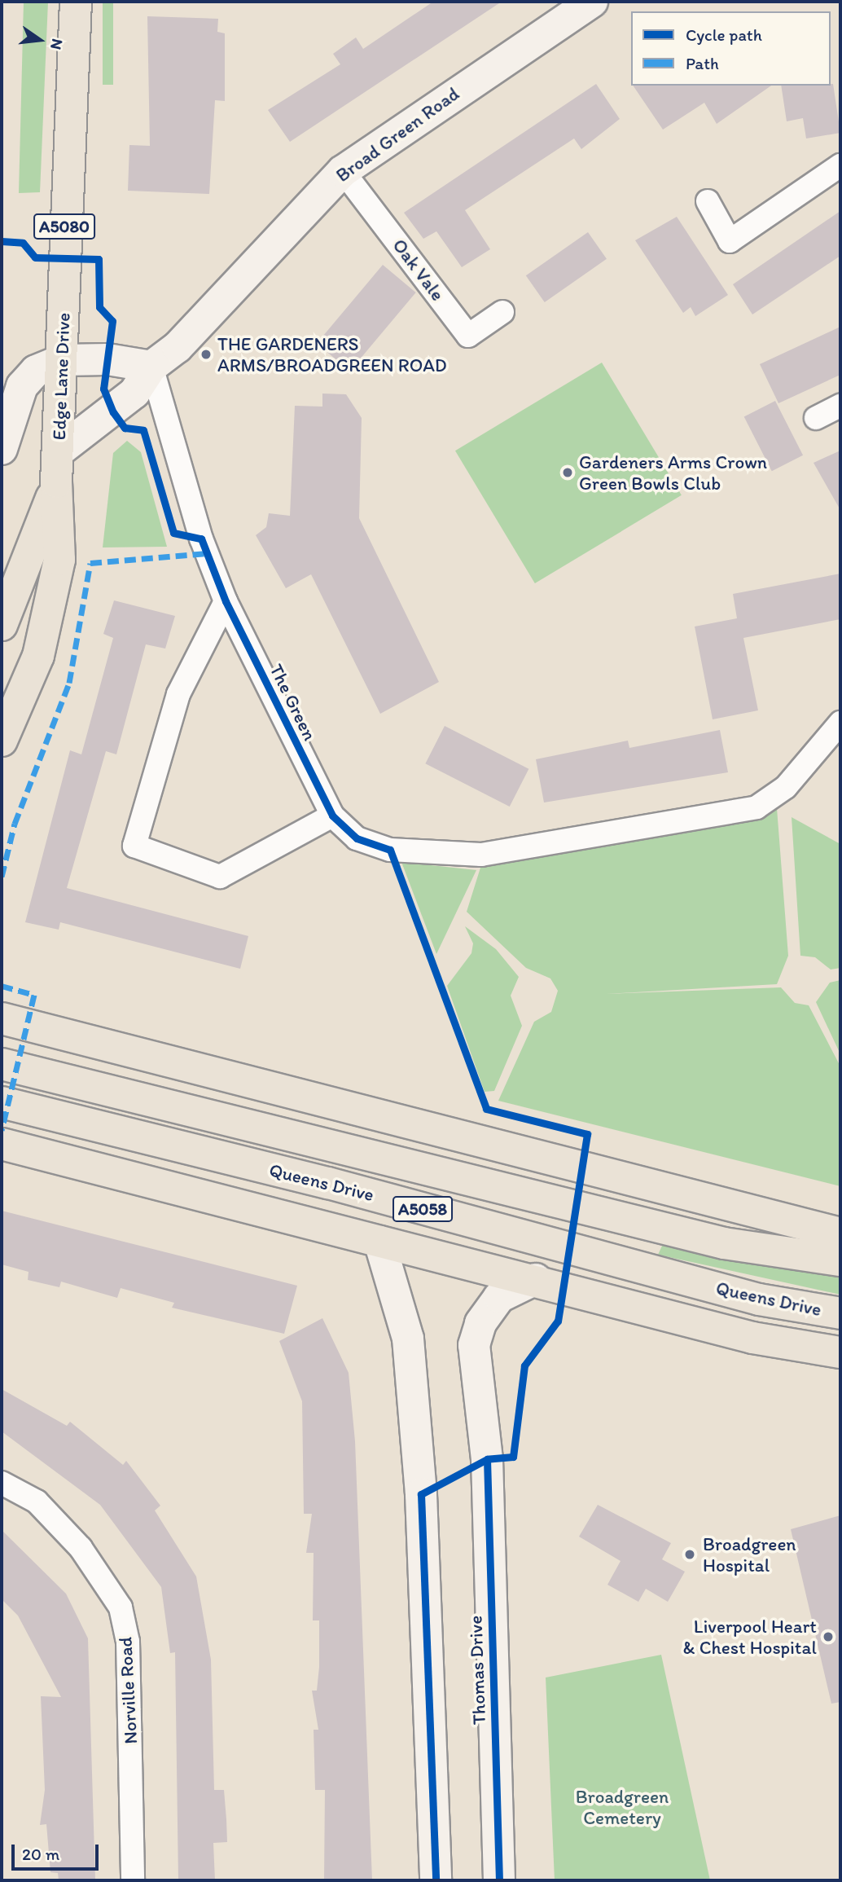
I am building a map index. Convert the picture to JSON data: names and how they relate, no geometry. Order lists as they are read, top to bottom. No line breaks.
{"streets":{"highway":["A5080","Edge Lane Drive","Queens Drive","A5058"],"street":["Broad Green Road","Oak Vale","The Green","Thomas Drive","Norville Road"]},"crossings":[["Broad Green Road","Oak Vale"],["Broad Green Road","Edge Lane Drive"],["Broad Green Road","The Green"]],"parks":["Broadgreen Cemetery"],"places":["THE GARDENERS ARMS/BROADGREEN ROAD","Gardeners Arms Crown Green Bowls Club","Broadgreen Hospital","Liverpool Heart & Chest Hospital"],"legend":["Cycle path","Path"],"scale_bar":"20 m","north":"right"}
